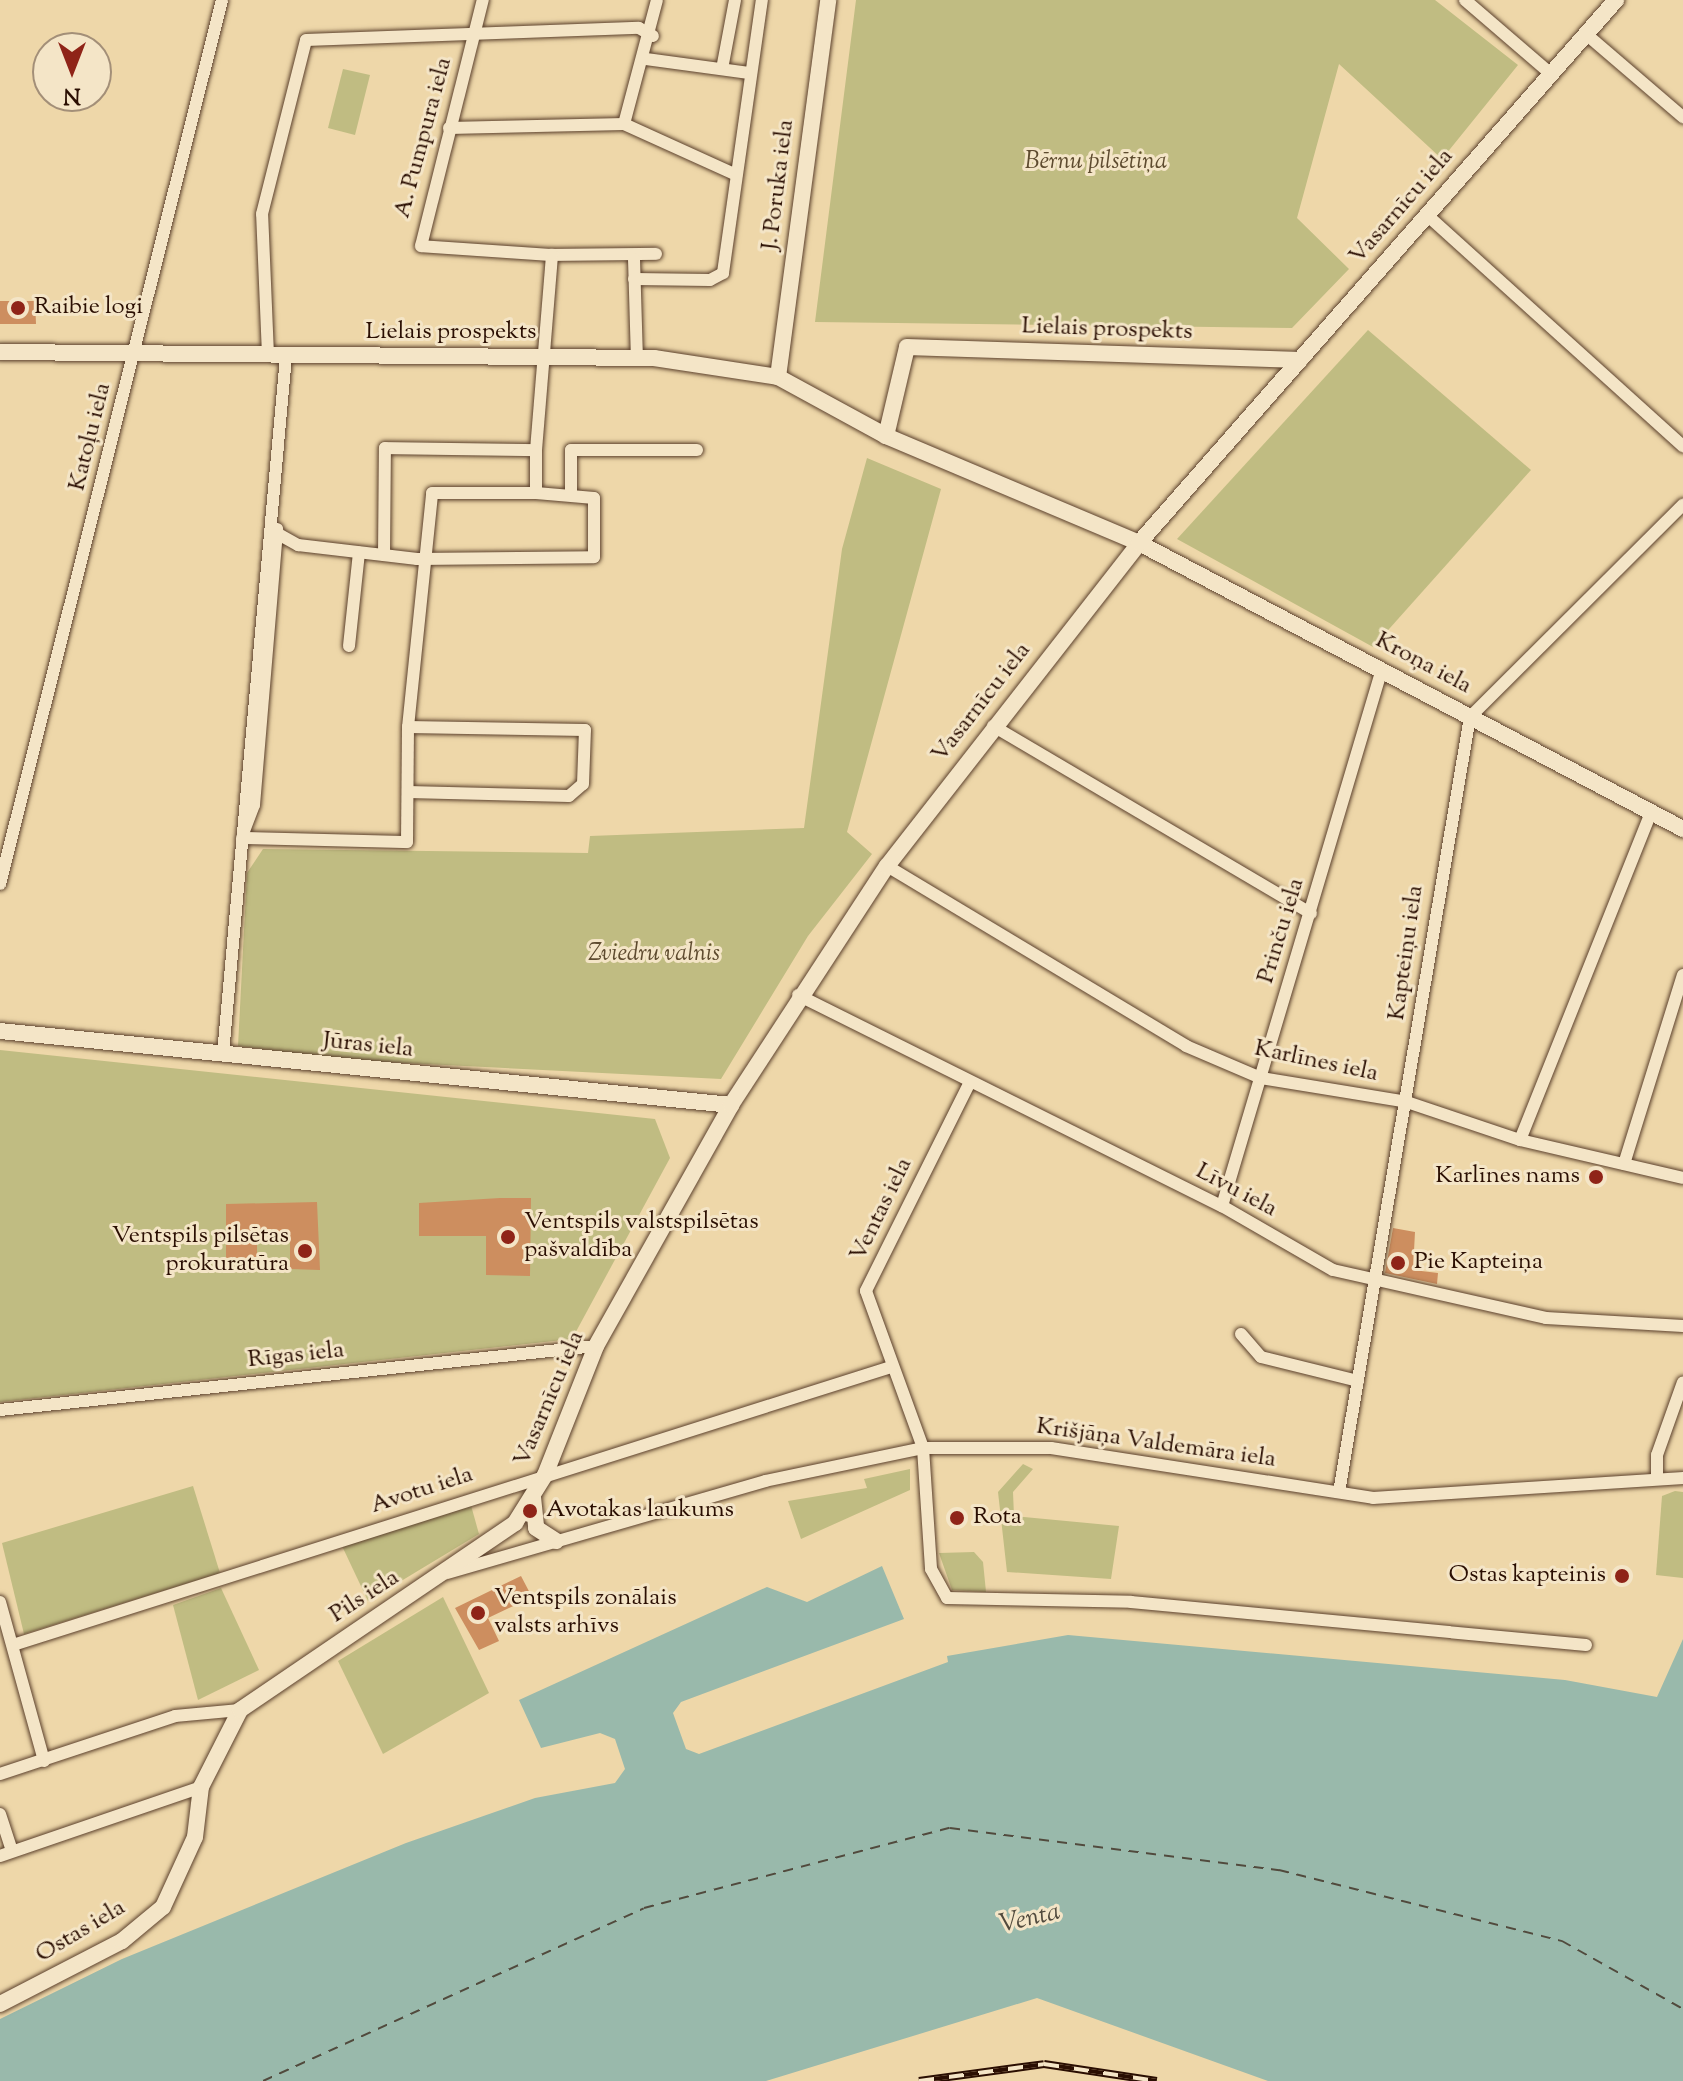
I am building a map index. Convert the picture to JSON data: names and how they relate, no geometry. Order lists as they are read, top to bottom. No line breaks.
{"streets":{"street":["A. Pumpura iela","J. Poruka iela","Vasarnīcu iela","Lielais prospekts","Katoļu iela","Kroņa iela","Prinču iela","Kapteiņu iela","Jūras iela","Karlīnes iela","Līvu iela","Ventas iela","Rīgas iela","Krišjāņa Valdemāra iela","Avotu iela","Pils iela","Ostas iela"]},"crossings":[["J. Poruka iela","Lielais prospekts"],["Vasarnīcu iela","Lielais prospekts"],["Vasarnīcu iela","Kroņa iela"],["Vasarnīcu iela","Jūras iela"],["Vasarnīcu iela","Karlīnes iela"],["Vasarnīcu iela","Līvu iela"],["Vasarnīcu iela","Rīgas iela"],["Vasarnīcu iela","Avotu iela"],["Vasarnīcu iela","Pils iela"],["Lielais prospekts","Katoļu iela"],["Lielais prospekts","Kroņa iela"],["Kroņa iela","Prinču iela"],["Kroņa iela","Kapteiņu iela"],["Prinču iela","Karlīnes iela"],["Prinču iela","Līvu iela"],["Kapteiņu iela","Karlīnes iela"],["Kapteiņu iela","Līvu iela"],["Kapteiņu iela","Krišjāņa Valdemāra iela"],["Līvu iela","Ventas iela"],["Ventas iela","Krišjāņa Valdemāra iela"],["Ventas iela","Avotu iela"],["Krišjāņa Valdemāra iela","Pils iela"],["Pils iela","Ostas iela"]],"water":["Venta"],"parks":["Bērnu pilsētiņa","Zviedru valnis"],"places":["Raibie logi","Karlīnes nams","Ventspils valstspilsētas pašvaldība","Ventspils pilsētas prokuratūra","Pie Kapteiņa","Avotakas laukums","Rota","Ostas kapteinis","Ventspils zonālais valsts arhīvs"],"north":"bottom"}
